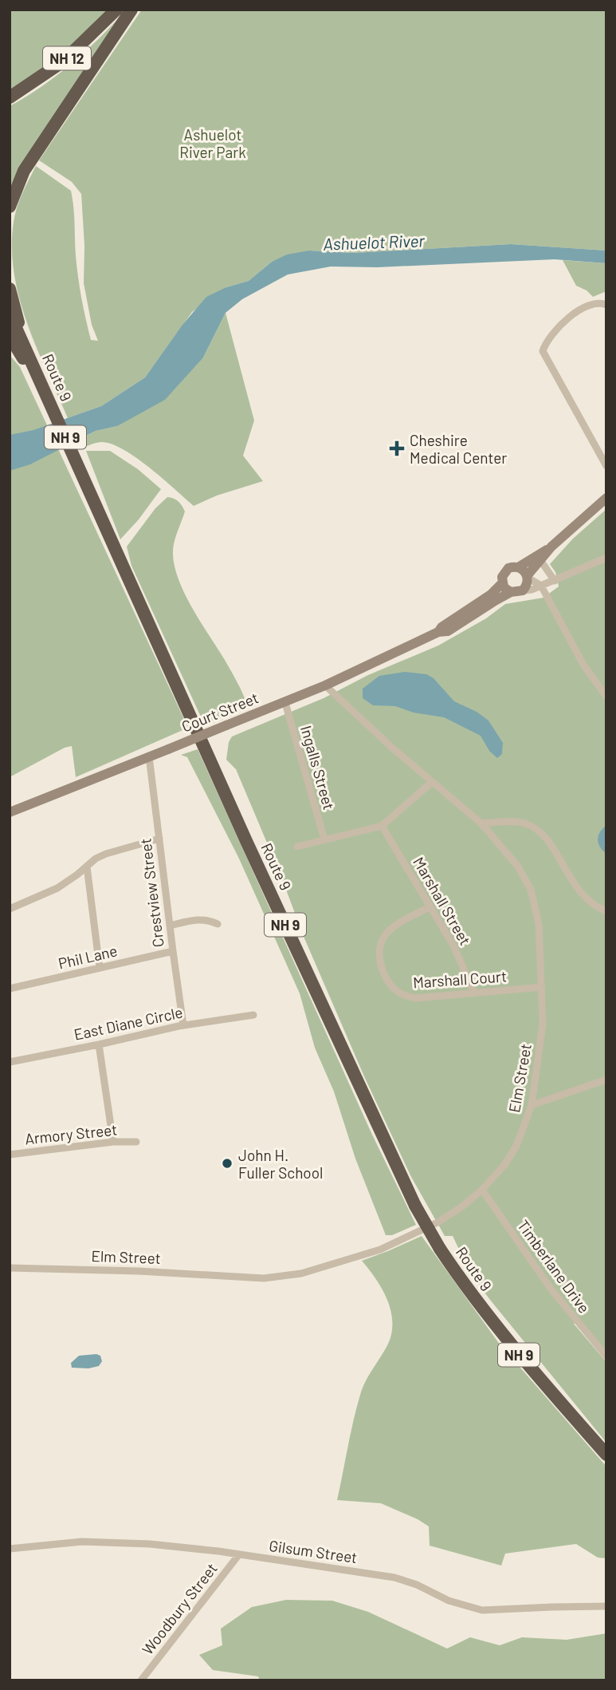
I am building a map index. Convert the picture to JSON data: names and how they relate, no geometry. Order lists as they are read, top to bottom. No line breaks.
{"streets":{"highway":["NH 12","Route 9","NH 9"],"main road":["Court Street"],"street":["Ingalls Street","Crestview Street","Marshall Street","Phil Lane","Marshall Court","East Diane Circle","Elm Street","Armory Street","Timberlane Drive","Gilsum Street","Woodbury Street"]},"crossings":[["Route 9","NH 9"],["Court Street","Ingalls Street"],["Court Street","Crestview Street"],["Court Street","Elm Street"],["Crestview Street","Phil Lane"],["Crestview Street","East Diane Circle"],["Marshall Street","Marshall Court"],["Marshall Court","Elm Street"],["Elm Street","Timberlane Drive"],["Gilsum Street","Woodbury Street"]],"water":["Ashuelot River"],"parks":["Ashuelot River Park"],"places":{"health":["Cheshire Medical Center"],"other":["John H. Fuller School"]}}
